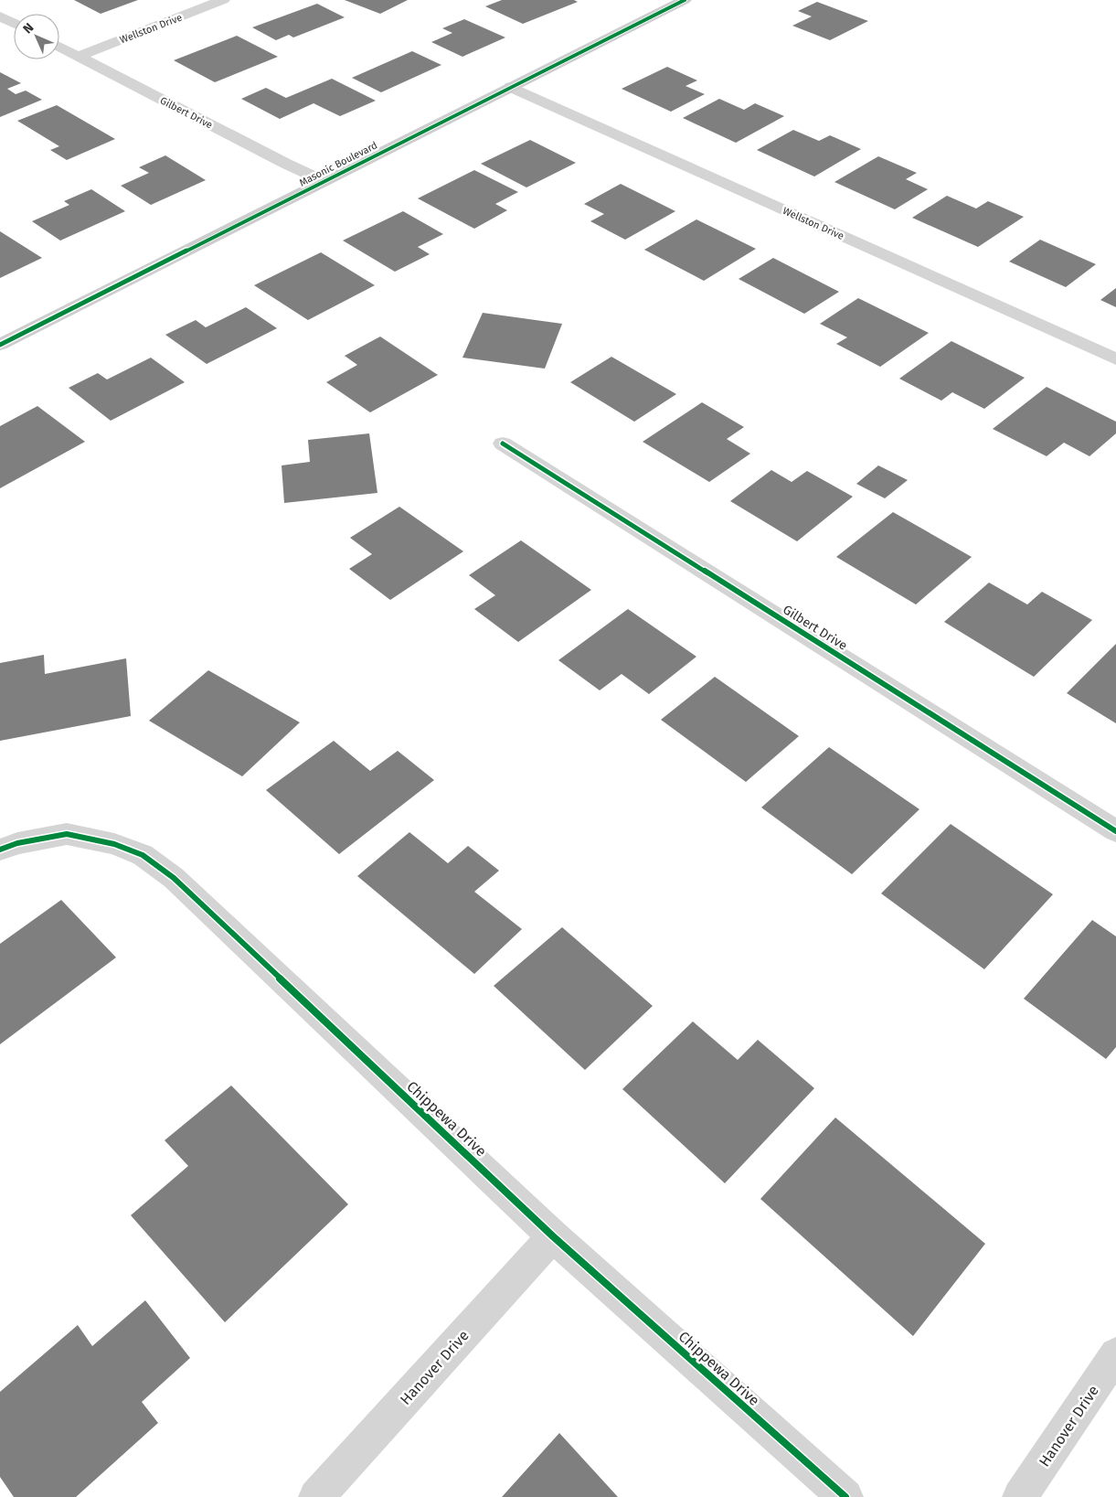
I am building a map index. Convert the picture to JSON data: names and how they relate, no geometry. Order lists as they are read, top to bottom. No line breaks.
{"streets":{"street":["Wellston Drive","Gilbert Drive","Masonic Boulevard","Chippewa Drive","Hanover Drive"]},"crossings":[["Wellston Drive","Gilbert Drive"],["Wellston Drive","Masonic Boulevard"],["Gilbert Drive","Masonic Boulevard"],["Chippewa Drive","Hanover Drive"]],"north":"top left"}
